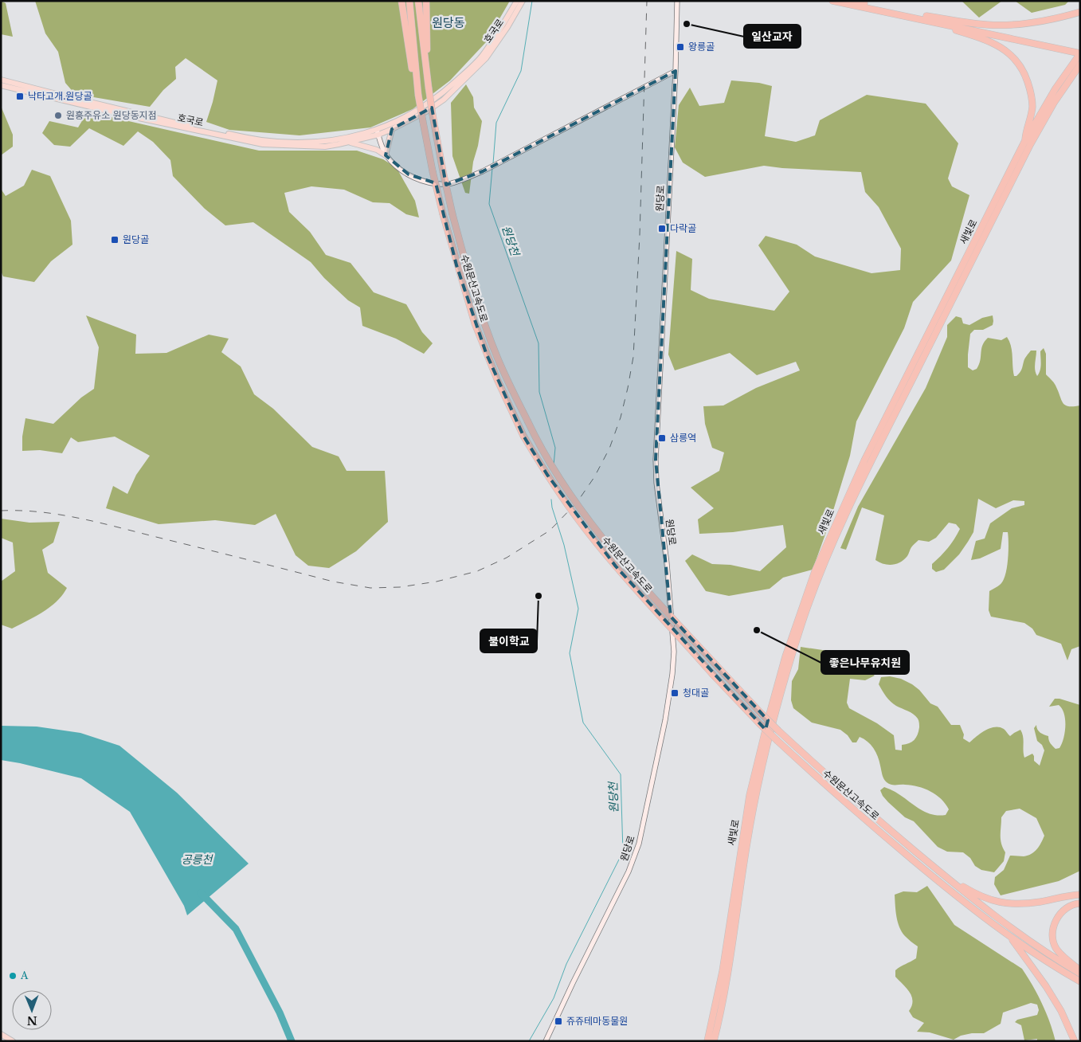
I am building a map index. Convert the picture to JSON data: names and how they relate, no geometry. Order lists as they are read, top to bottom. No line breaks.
{"streets":{"highway":["새빛로","수원문산고속도로"],"main road":["호국로","원당로"]},"districts":["원당동"],"water":["원당천","공릉천"],"places":{"other":["일산교자","원흥주유소 원당동지점","불이학교","좋은나무유치원","A"],"transit":["왕릉골","낙타고개.원당골","다락골","원당골","삼릉역","청대골","쥬쥬테마동물원"]},"north":"bottom"}
